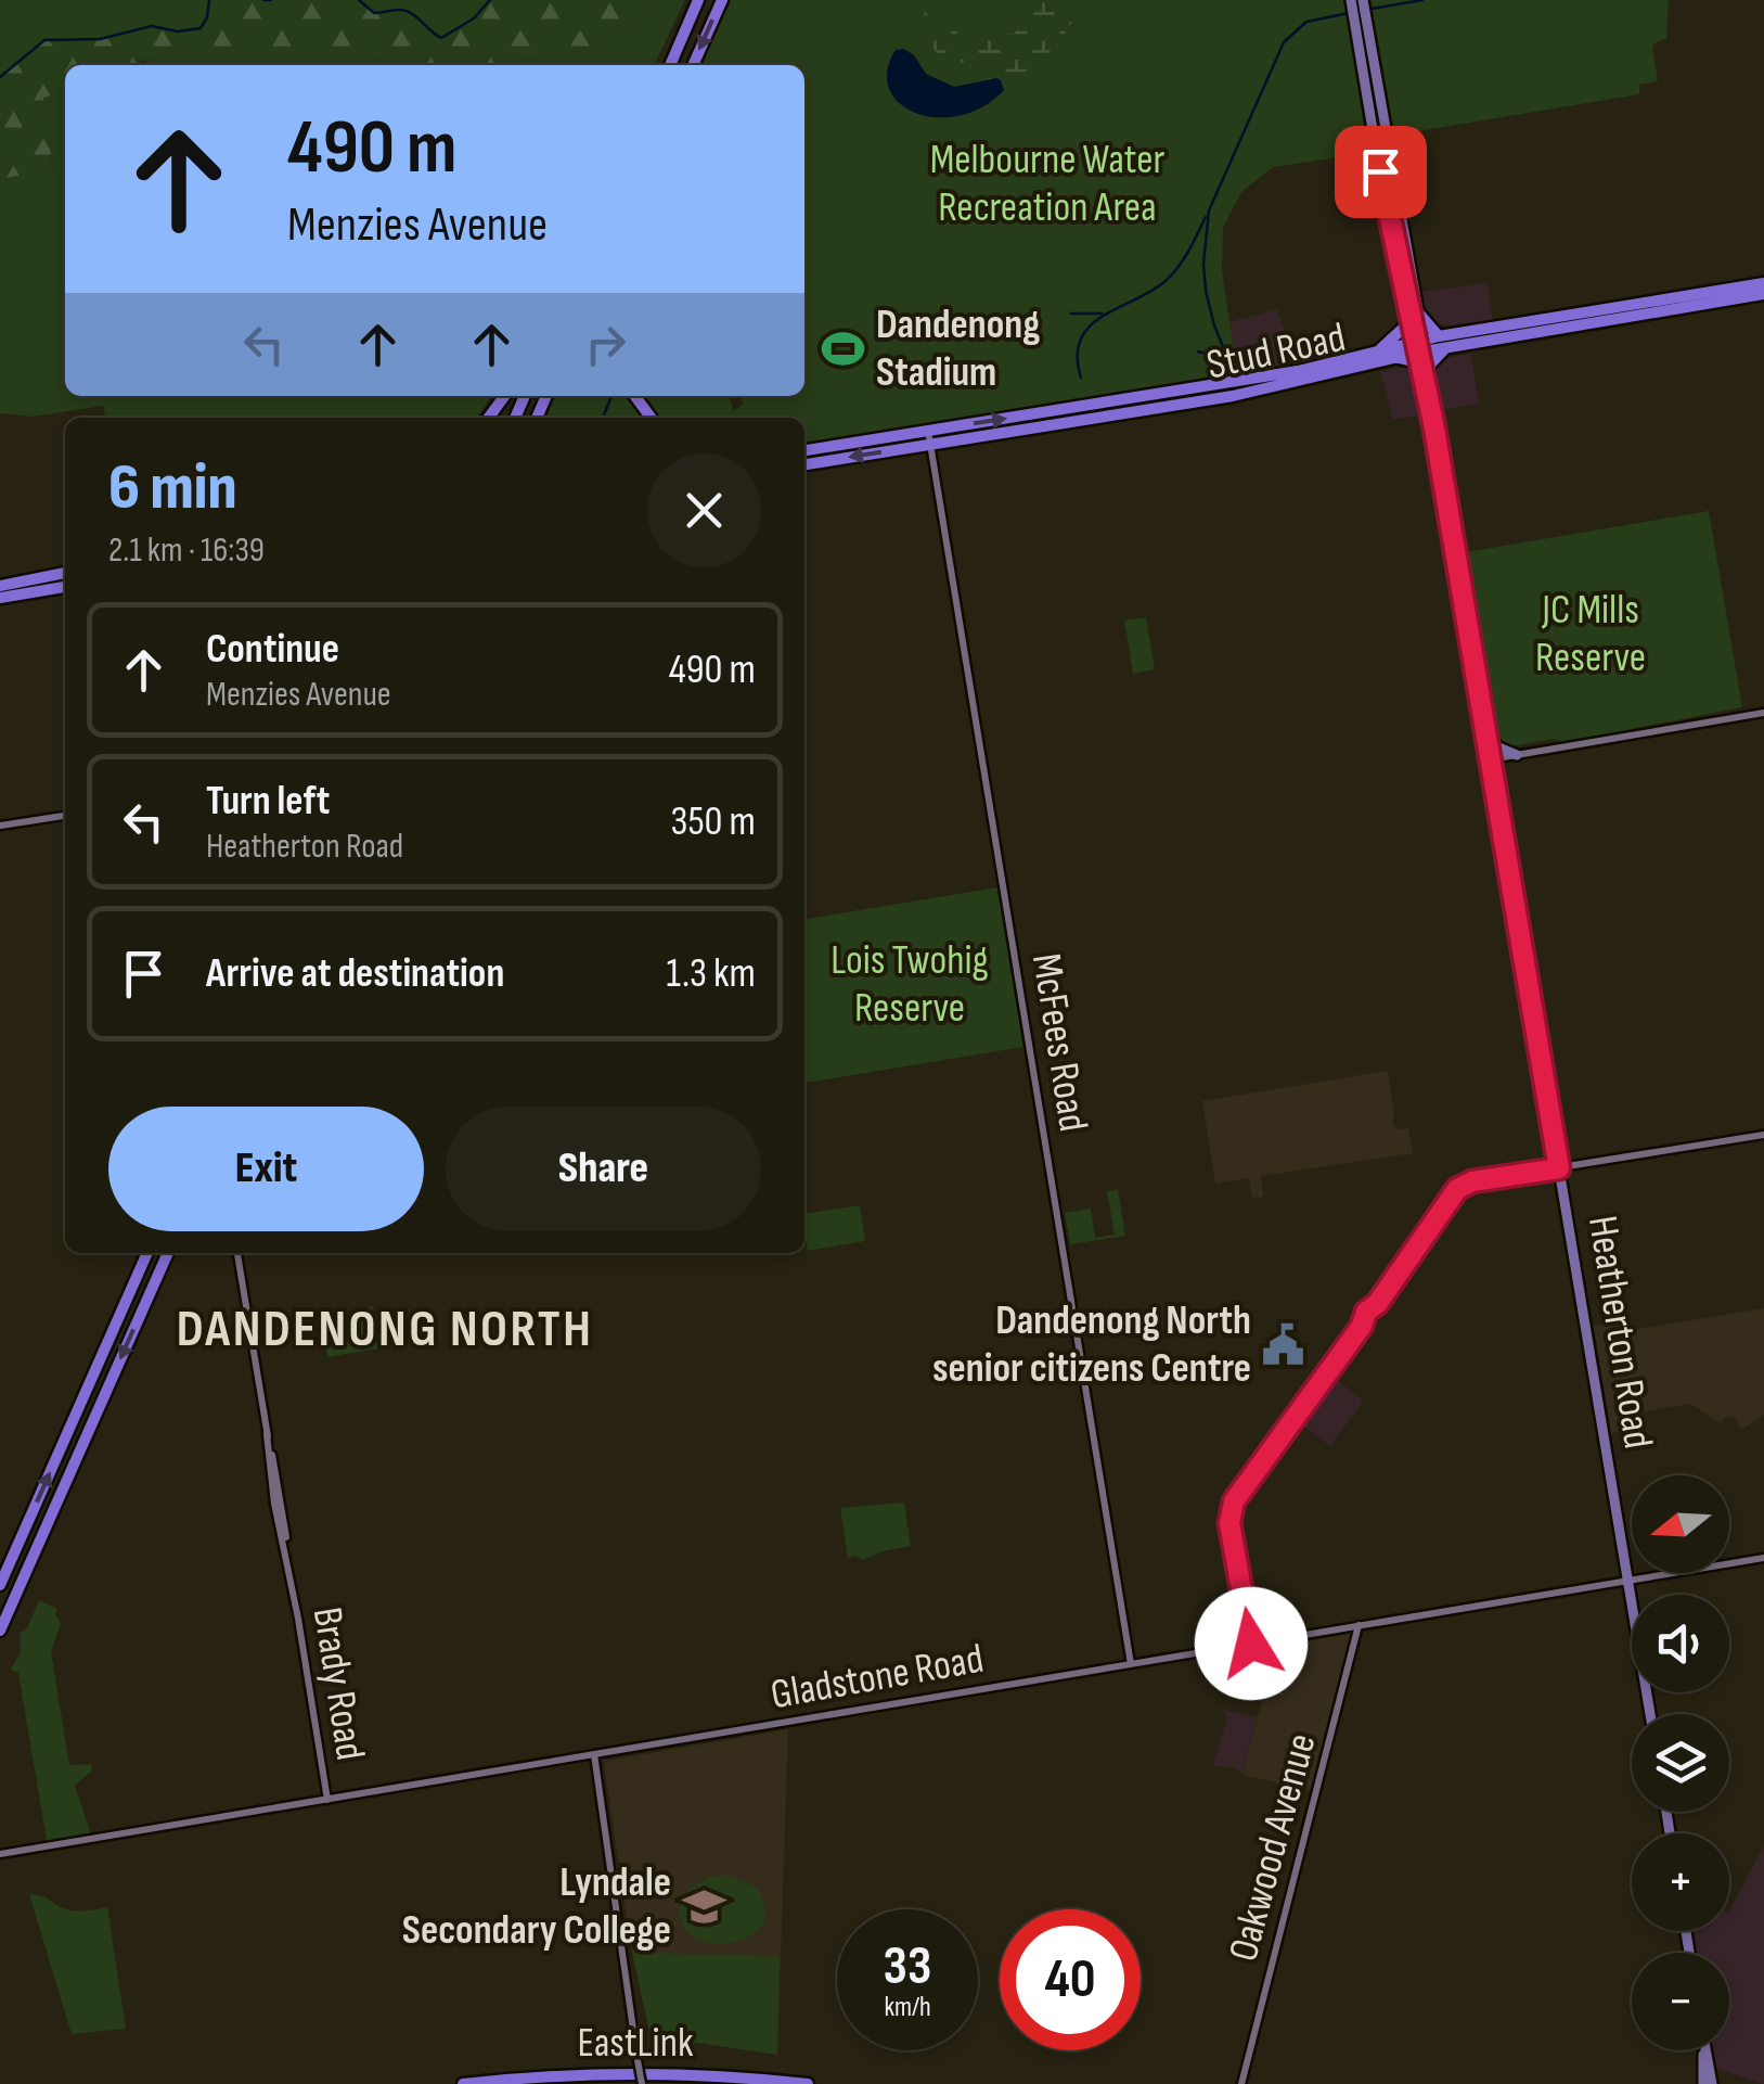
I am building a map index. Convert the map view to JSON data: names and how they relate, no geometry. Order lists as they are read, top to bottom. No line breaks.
{"streets":{"highway":["Stud Road","EastLink"],"main road":["McFees Road","Heatherton Road","Gladstone Road","Brady Road","Oakwood Avenue"]},"crossings":[["Stud Road","McFees Road"],["Stud Road","Heatherton Road"],["McFees Road","Gladstone Road"],["Heatherton Road","Gladstone Road"],["Gladstone Road","Brady Road"],["Gladstone Road","Oakwood Avenue"]],"districts":["DANDENONG NORTH"],"parks":["Melbourne Water Recreation Area","JC Mills Reserve","Lois Twohig Reserve"],"places":{"sports":["Dandenong Stadium"],"public building":["Dandenong North senior citizens Centre"],"school or university":["Lyndale Secondary College"]},"north":"left","page":{"turn":["490 m","Menzies Avenue"],"heading":["6 min","2.1 km · 16:39"],"list":[{"name":"Continue","note":"Menzies Avenue","value":"490 m"},{"name":"Turn left","note":"Heatherton Road","value":"350 m"},{"name":"Arrive at destination","value":"1.3 km"}],"buttons":["Exit","Share"],"map_buttons":["+","−"],"speed":"33 km/h","limit":"40"}}
